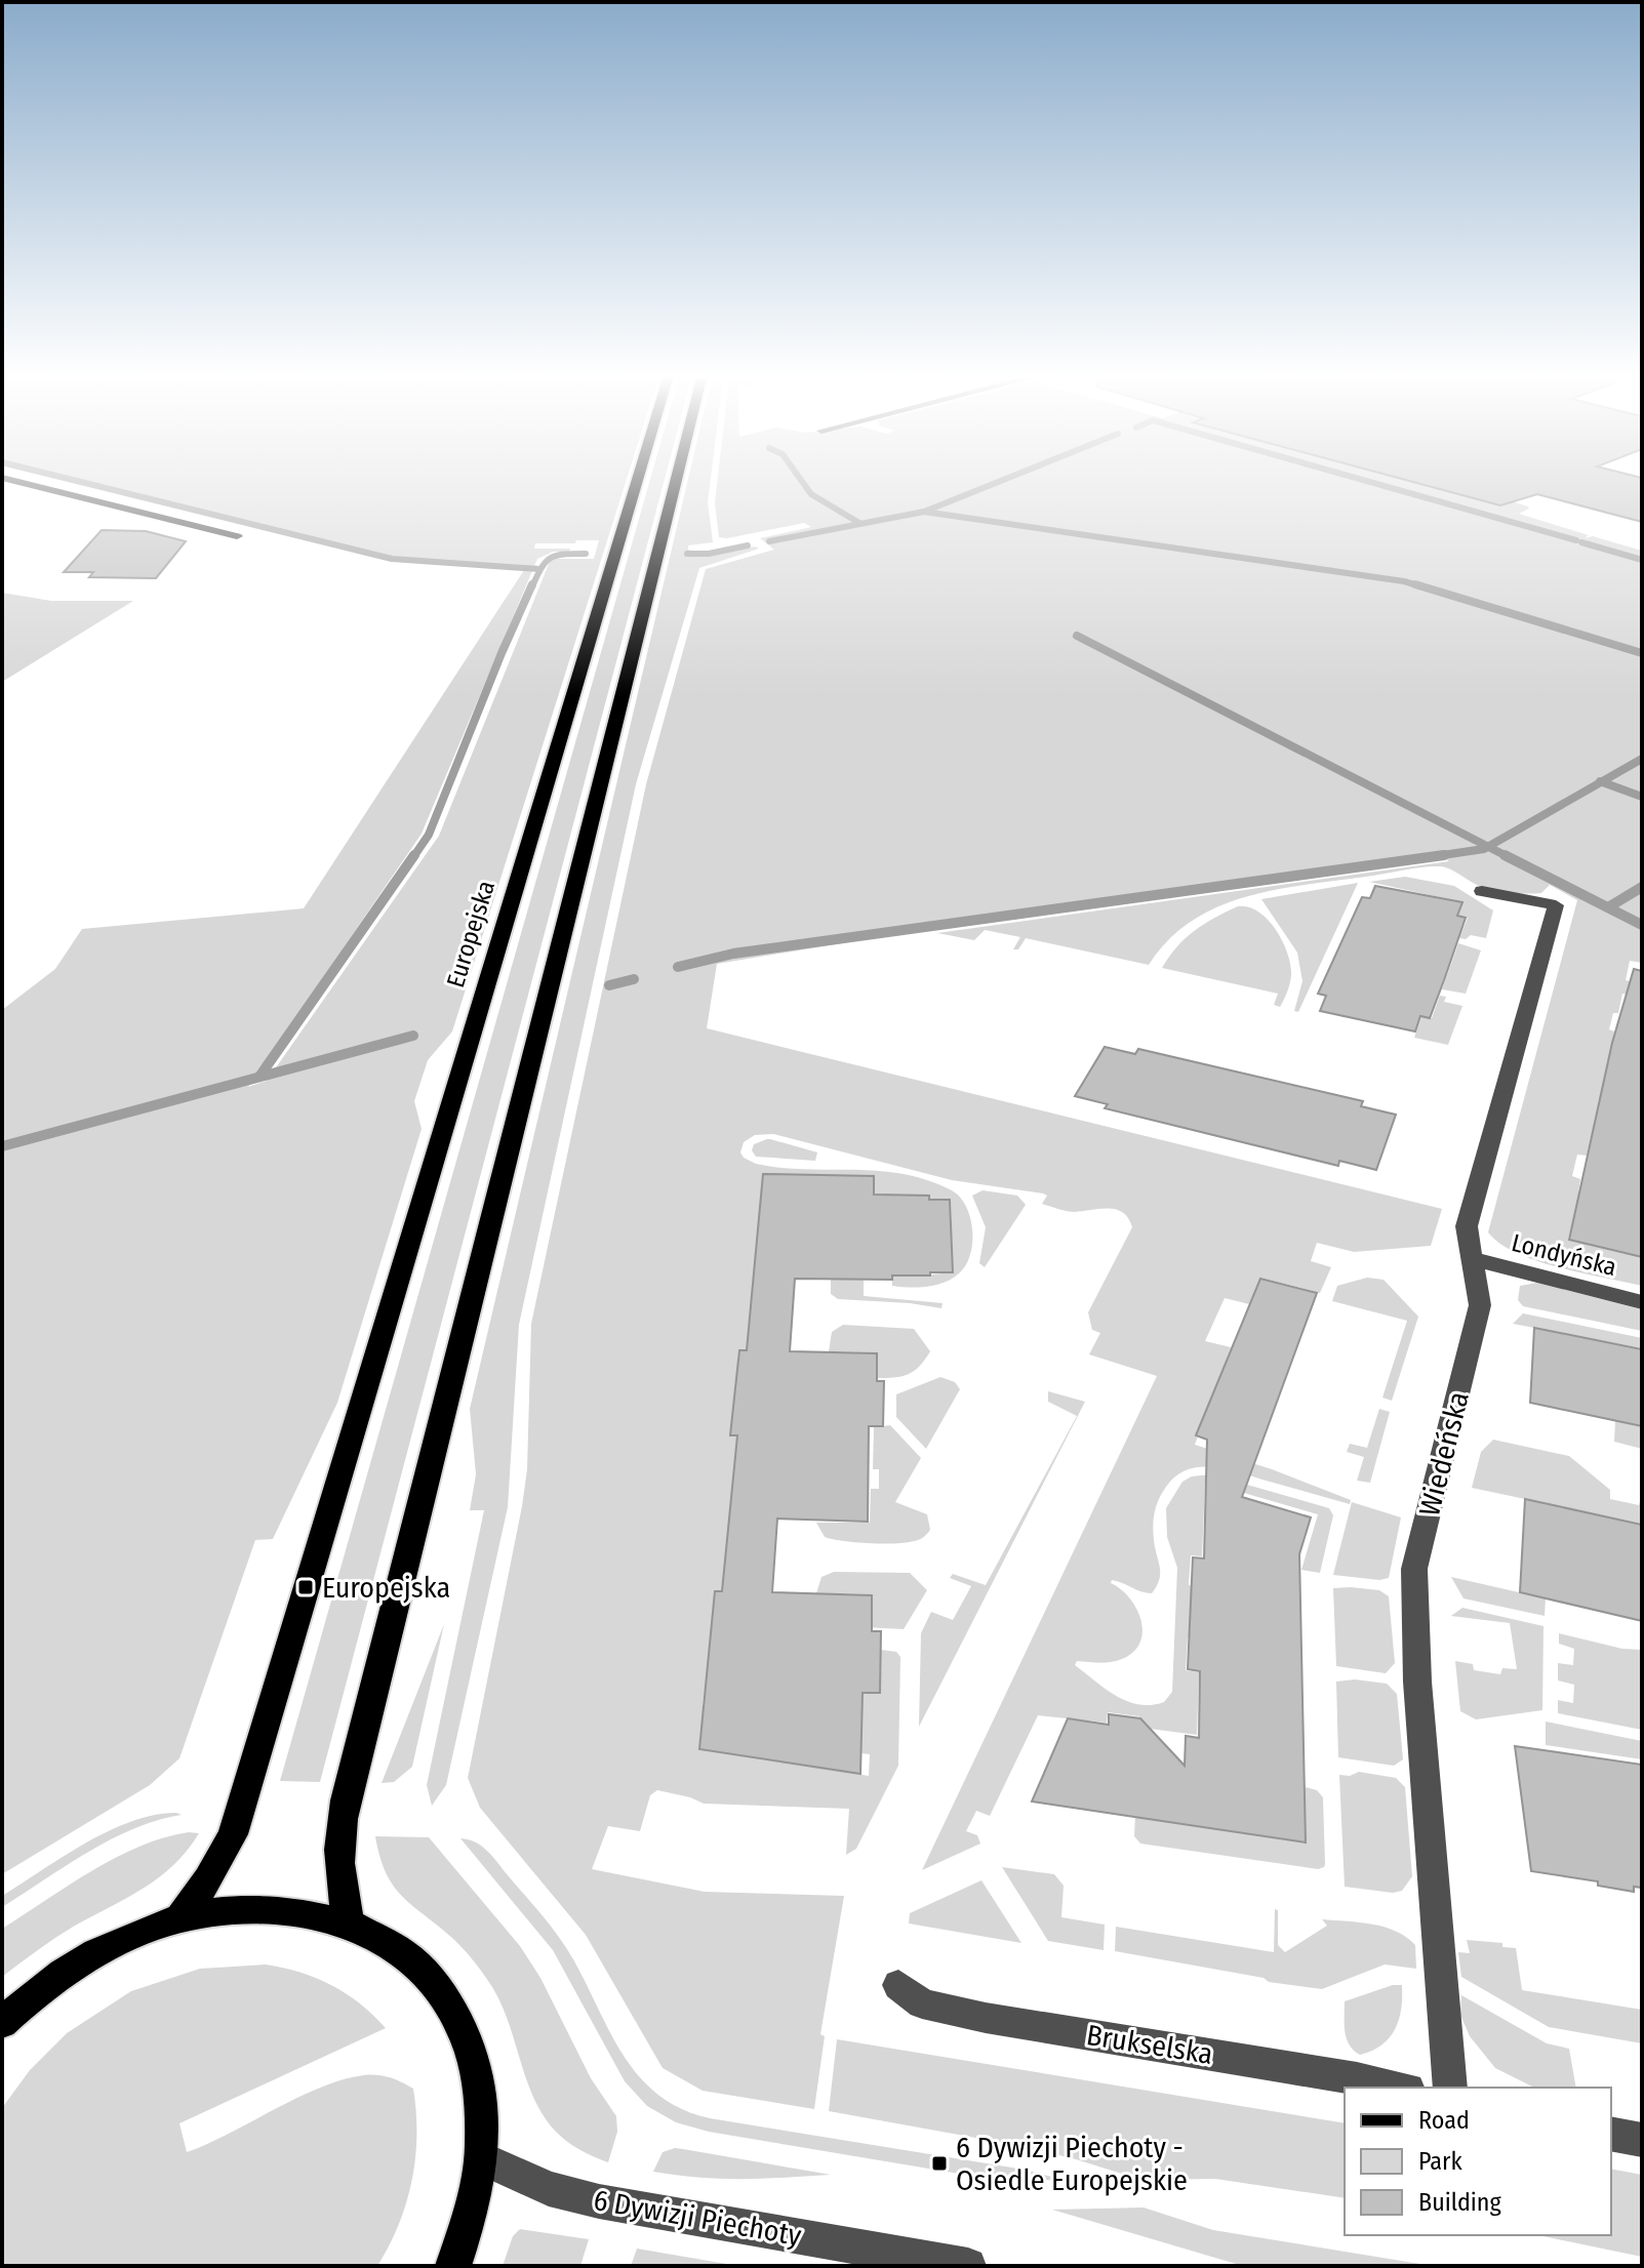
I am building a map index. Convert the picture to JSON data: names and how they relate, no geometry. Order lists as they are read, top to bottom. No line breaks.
{"streets":{"main road":["Europejska"],"street":["Londyńska","Wiedeńska","Brukselska","6 Dywizji Piechoty"]},"crossings":[["Londyńska","Wiedeńska"]],"places":{"transit":["Europejska","6 Dywizji Piechoty - Osiedle Europejskie"]},"legend":["Road","Park","Building"]}
